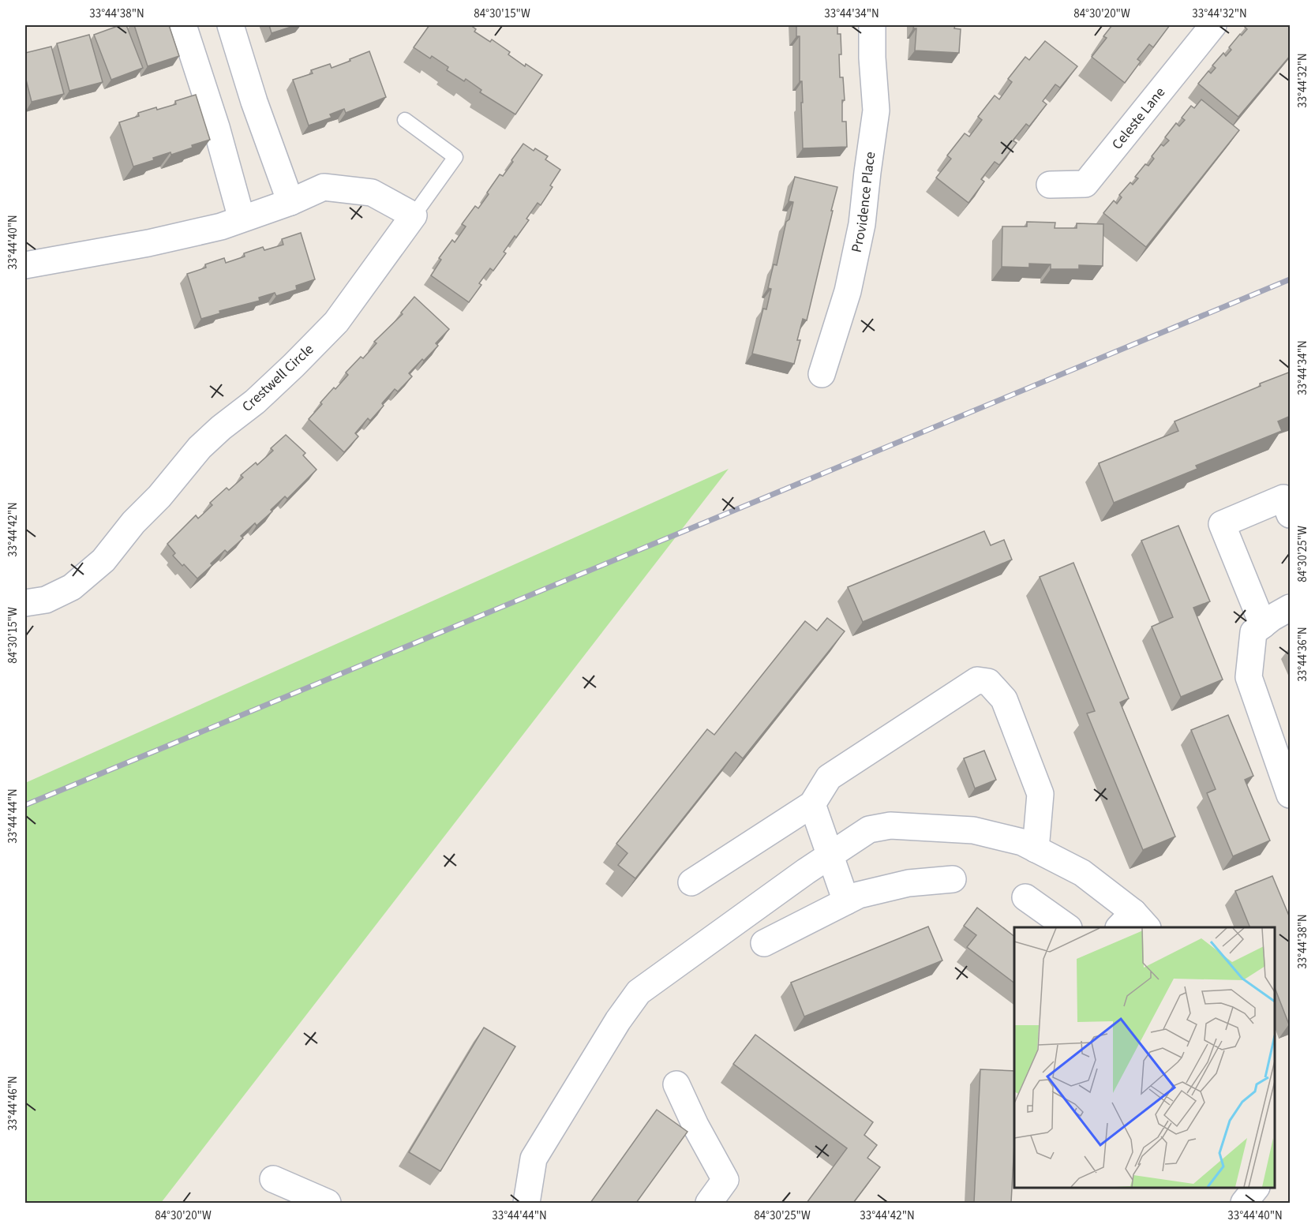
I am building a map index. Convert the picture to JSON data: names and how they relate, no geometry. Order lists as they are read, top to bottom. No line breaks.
{"streets":{"street":["Celeste Lane","Providence Place","Crestwell Circle"]},"coordinates":["33°44'38\"N","84°30'15\"W","33°44'34\"N","84°30'20\"W","33°44'32\"N","33°44'40\"N","33°44'42\"N","84°30'25\"W","33°44'36\"N","33°44'44\"N","33°44'46\"N"]}
